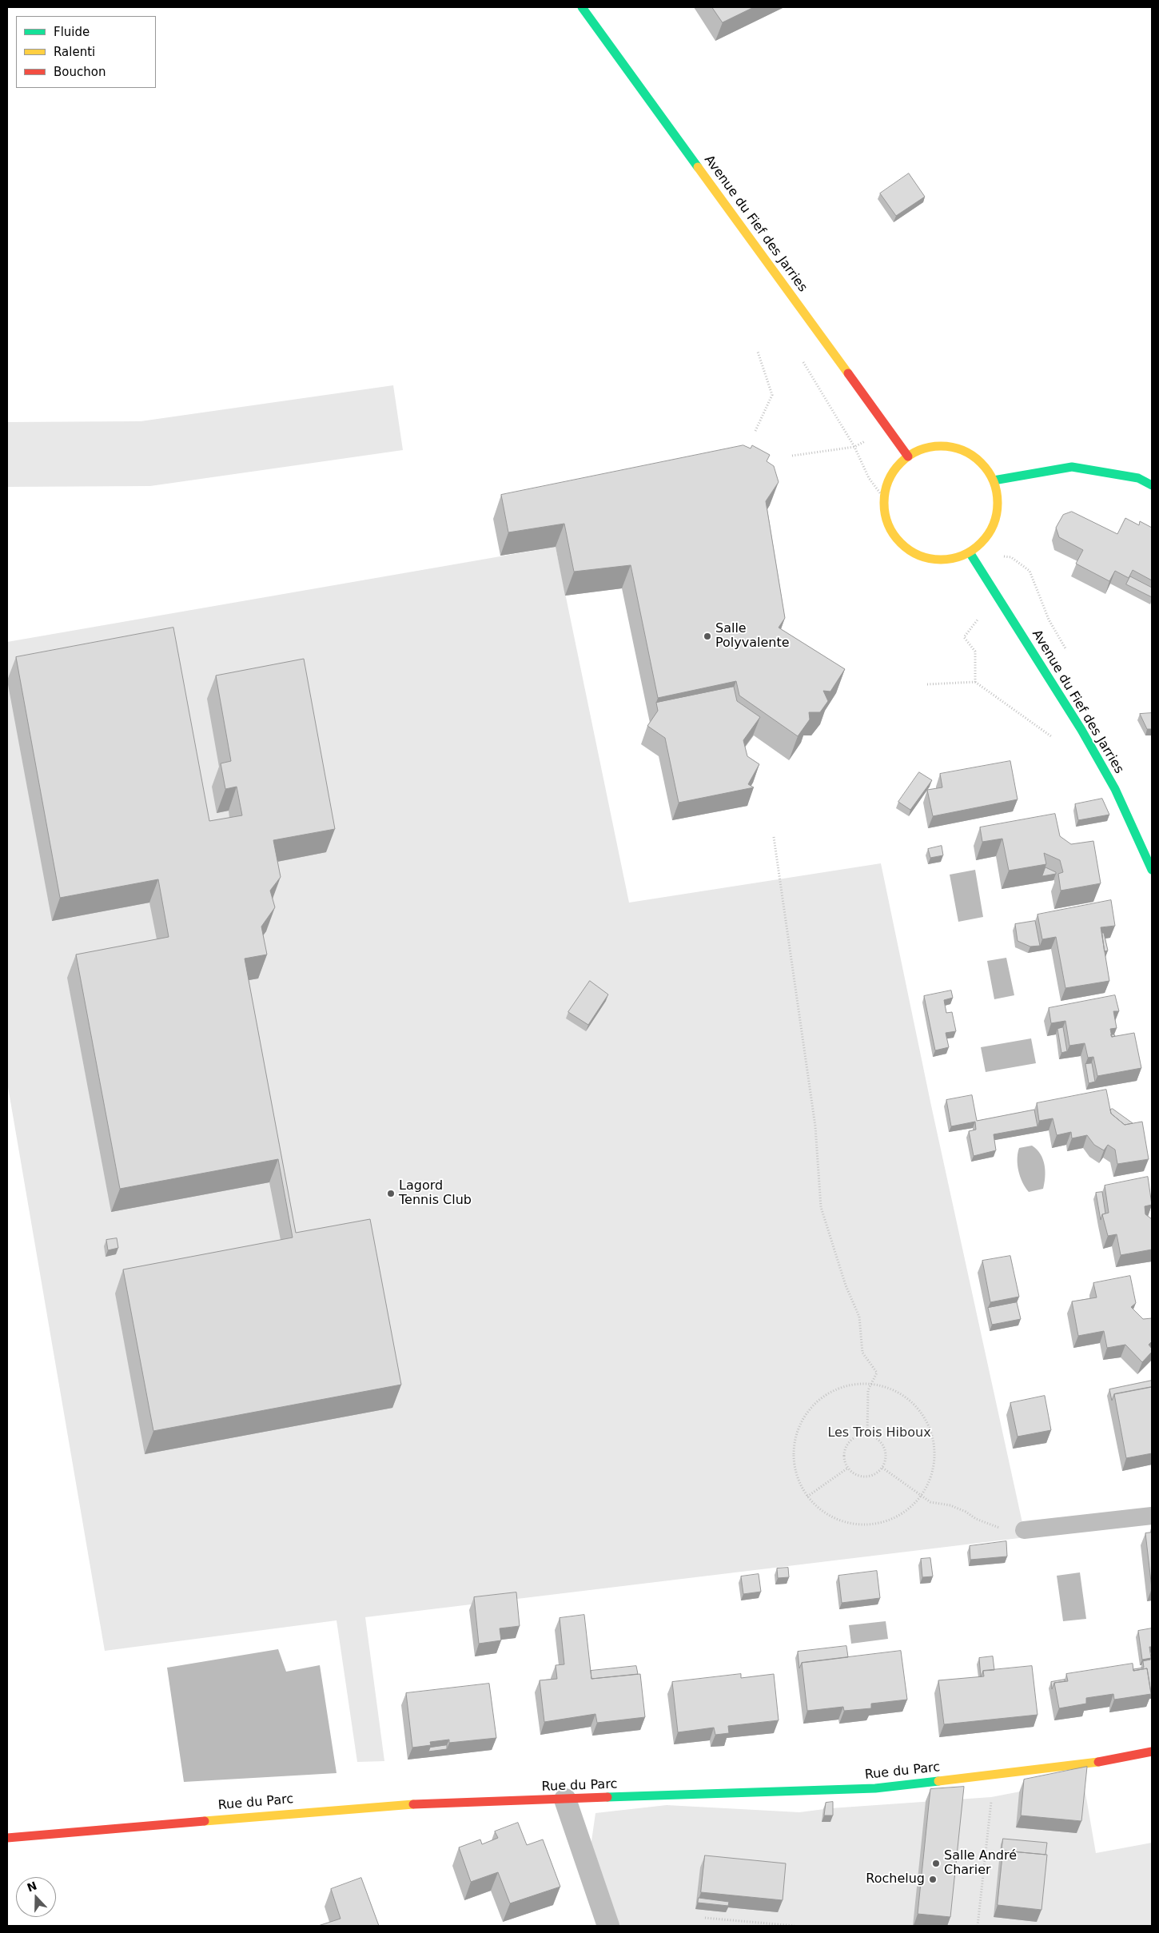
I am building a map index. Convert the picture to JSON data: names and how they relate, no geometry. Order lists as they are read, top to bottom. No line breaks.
{"streets":{"street":["Avenue du Fief des Jarries","Rue du Parc"]},"parks":["Les Trois Hiboux"],"places":["Salle Polyvalente","Lagord Tennis Club","Salle André Charier","Rochelug"],"legend":["Fluide","Ralenti","Bouchon"],"north":"top"}
